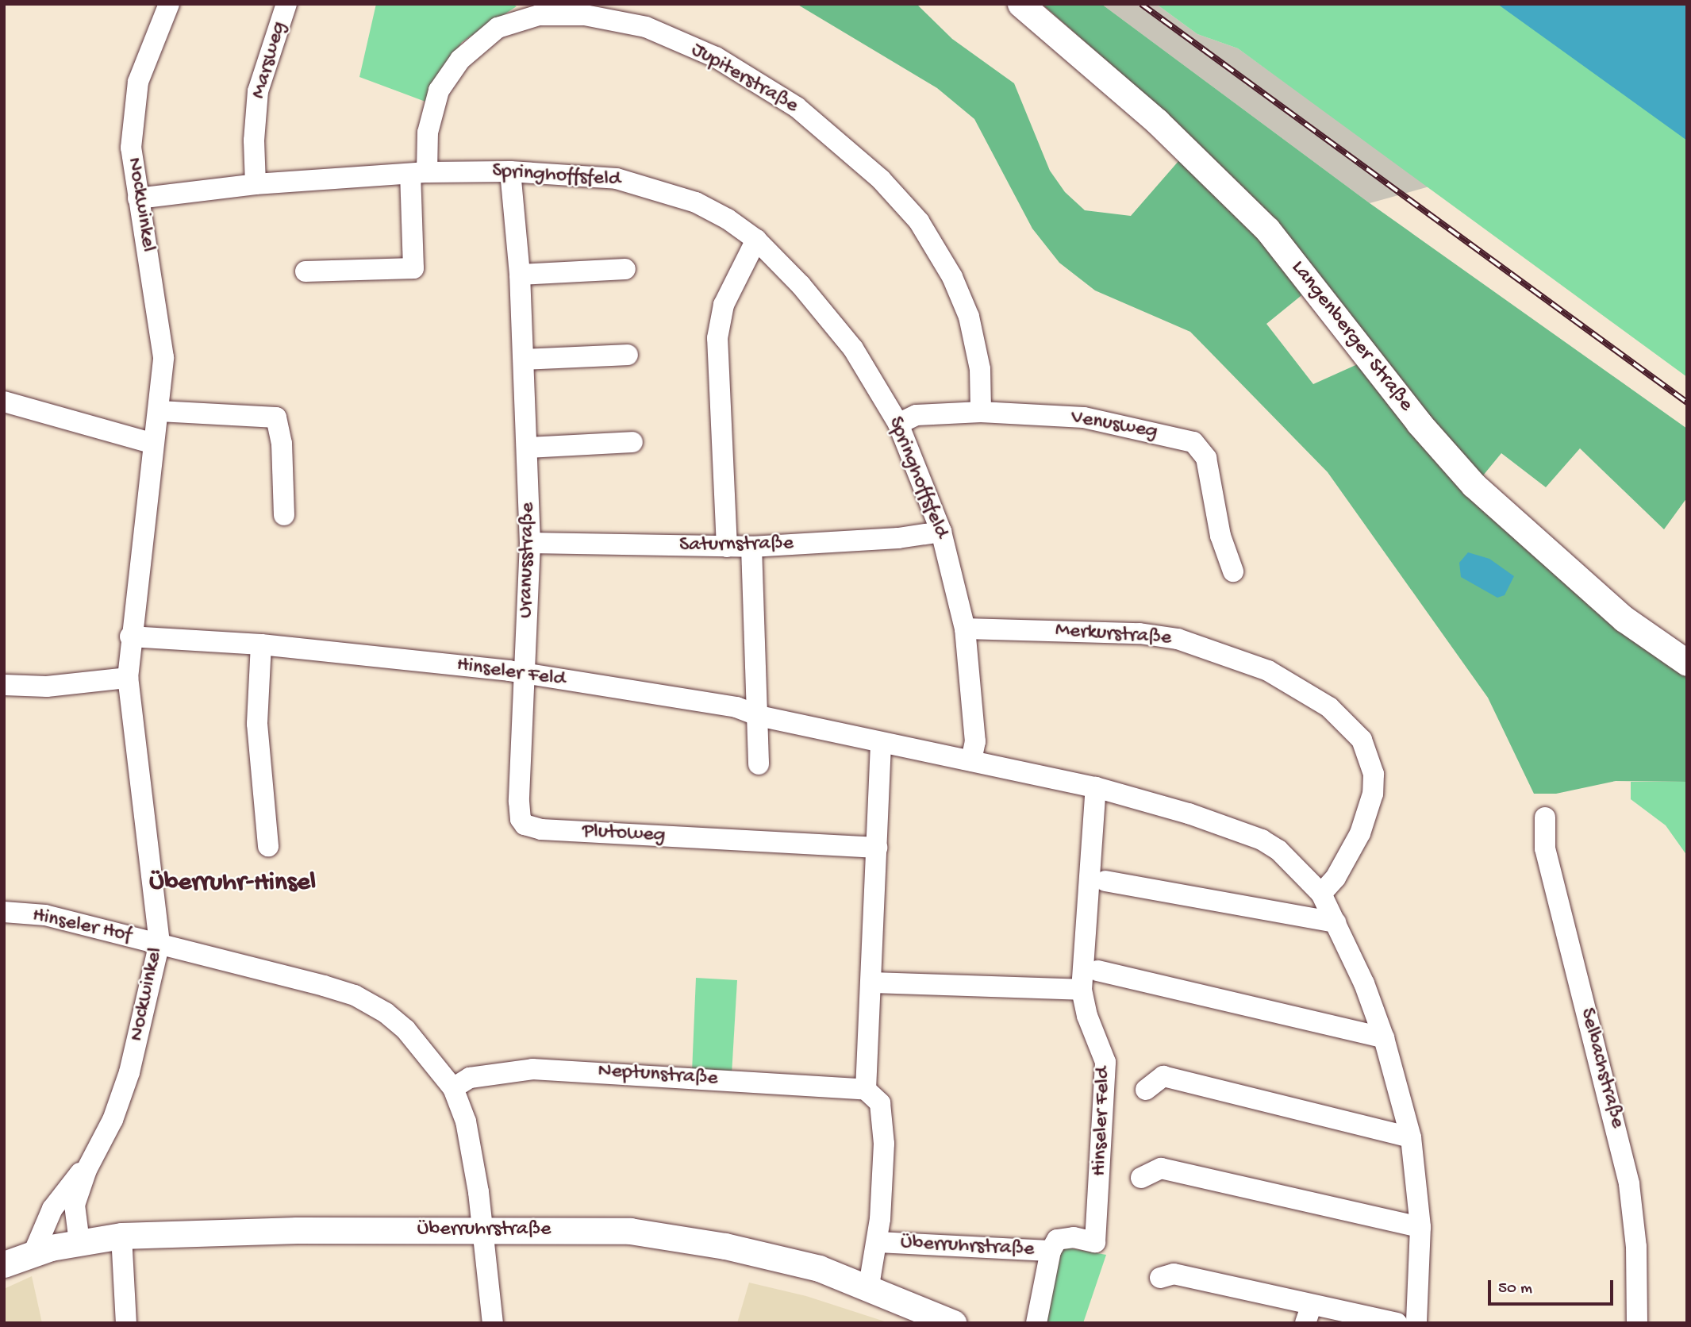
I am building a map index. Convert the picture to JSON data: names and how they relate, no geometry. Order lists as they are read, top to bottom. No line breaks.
{"streets":{"main road":["Langenberger Straße","Überruhrstraße"],"street":["Marsweg","Jupiterstraße","Springhoffsfeld","Nockwinkel","Venusweg","Saturnstraße","Uranusstraße","Merkurstraße","Hinseler Feld","Plutoweg","Hinseler Hof","Selbachstraße","Neptunstraße"]},"crossings":[["Marsweg","Springhoffsfeld"],["Jupiterstraße","Springhoffsfeld"],["Jupiterstraße","Venusweg"],["Springhoffsfeld","Nockwinkel"],["Springhoffsfeld","Venusweg"],["Springhoffsfeld","Saturnstraße"],["Springhoffsfeld","Uranusstraße"],["Springhoffsfeld","Merkurstraße"],["Springhoffsfeld","Hinseler Feld"],["Nockwinkel","Hinseler Feld"],["Nockwinkel","Hinseler Hof"],["Nockwinkel","Überruhrstraße"],["Saturnstraße","Uranusstraße"],["Uranusstraße","Hinseler Feld"],["Uranusstraße","Plutoweg"],["Merkurstraße","Hinseler Feld"],["Hinseler Feld","Plutoweg"],["Hinseler Feld","Überruhrstraße"],["Hinseler Hof","Neptunstraße"]],"districts":["Überruhr-Hinsel"],"scale_bar":"50 m"}
